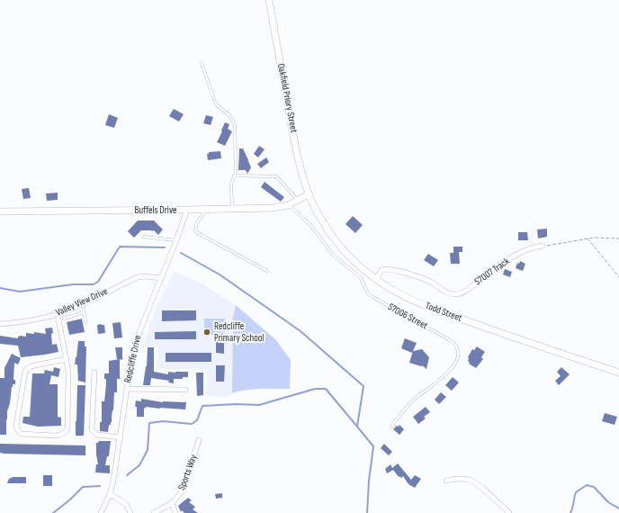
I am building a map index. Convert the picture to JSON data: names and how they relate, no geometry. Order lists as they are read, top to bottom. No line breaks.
{"streets":{"street":["Oakfield Priory Street","Buffels Drive","57007 Track","Valley View Drive","Todd Street","Redcliffe Drive","Sports Way"],"lane":["57006 Street"]},"crossings":[["Oakfield Priory Street","Buffels Drive"],["Oakfield Priory Street","Todd Street"],["Buffels Drive","Todd Street"],["Buffels Drive","57006 Street"],["Buffels Drive","Redcliffe Drive"],["57007 Track","Todd Street"],["Valley View Drive","Redcliffe Drive"]],"places":["Redcliffe Primary School"]}
